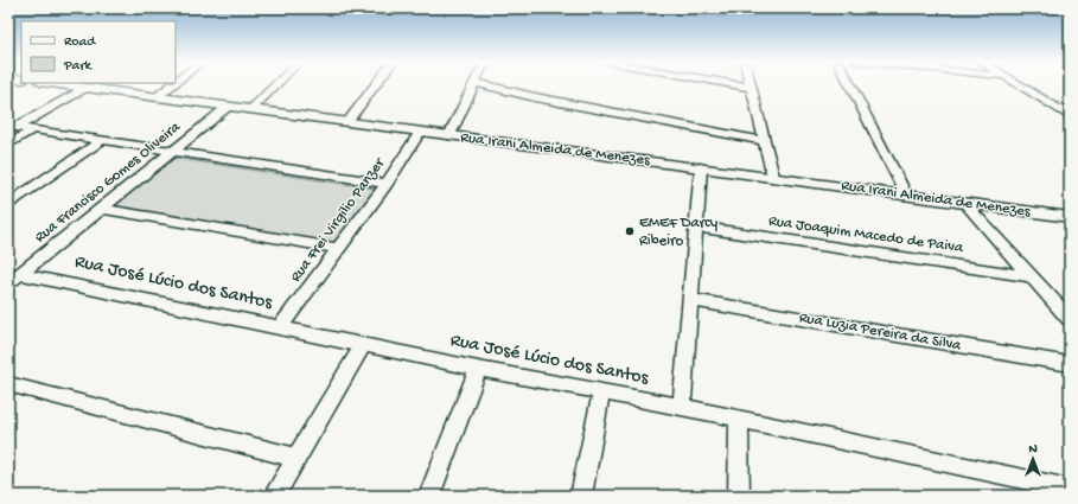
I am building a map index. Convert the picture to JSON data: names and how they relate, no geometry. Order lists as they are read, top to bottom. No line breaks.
{"streets":{"main road":["Rua Irani Almeida de Menezes"],"street":["Rua Francisco Gomes Oliveira","Rua Frei Virgilio Panzer","Rua Joaquim Macedo de Paiva","Rua José Lúcio dos Santos","Rua Luzia Pereira da Silva"]},"crossings":[["Rua Irani Almeida de Menezes","Rua Francisco Gomes Oliveira"],["Rua Irani Almeida de Menezes","Rua Frei Virgilio Panzer"],["Rua Francisco Gomes Oliveira","Rua José Lúcio dos Santos"],["Rua Frei Virgilio Panzer","Rua José Lúcio dos Santos"]],"places":["EMEF Darcy Ribeiro"],"legend":["Road","Park"],"north":"top"}
